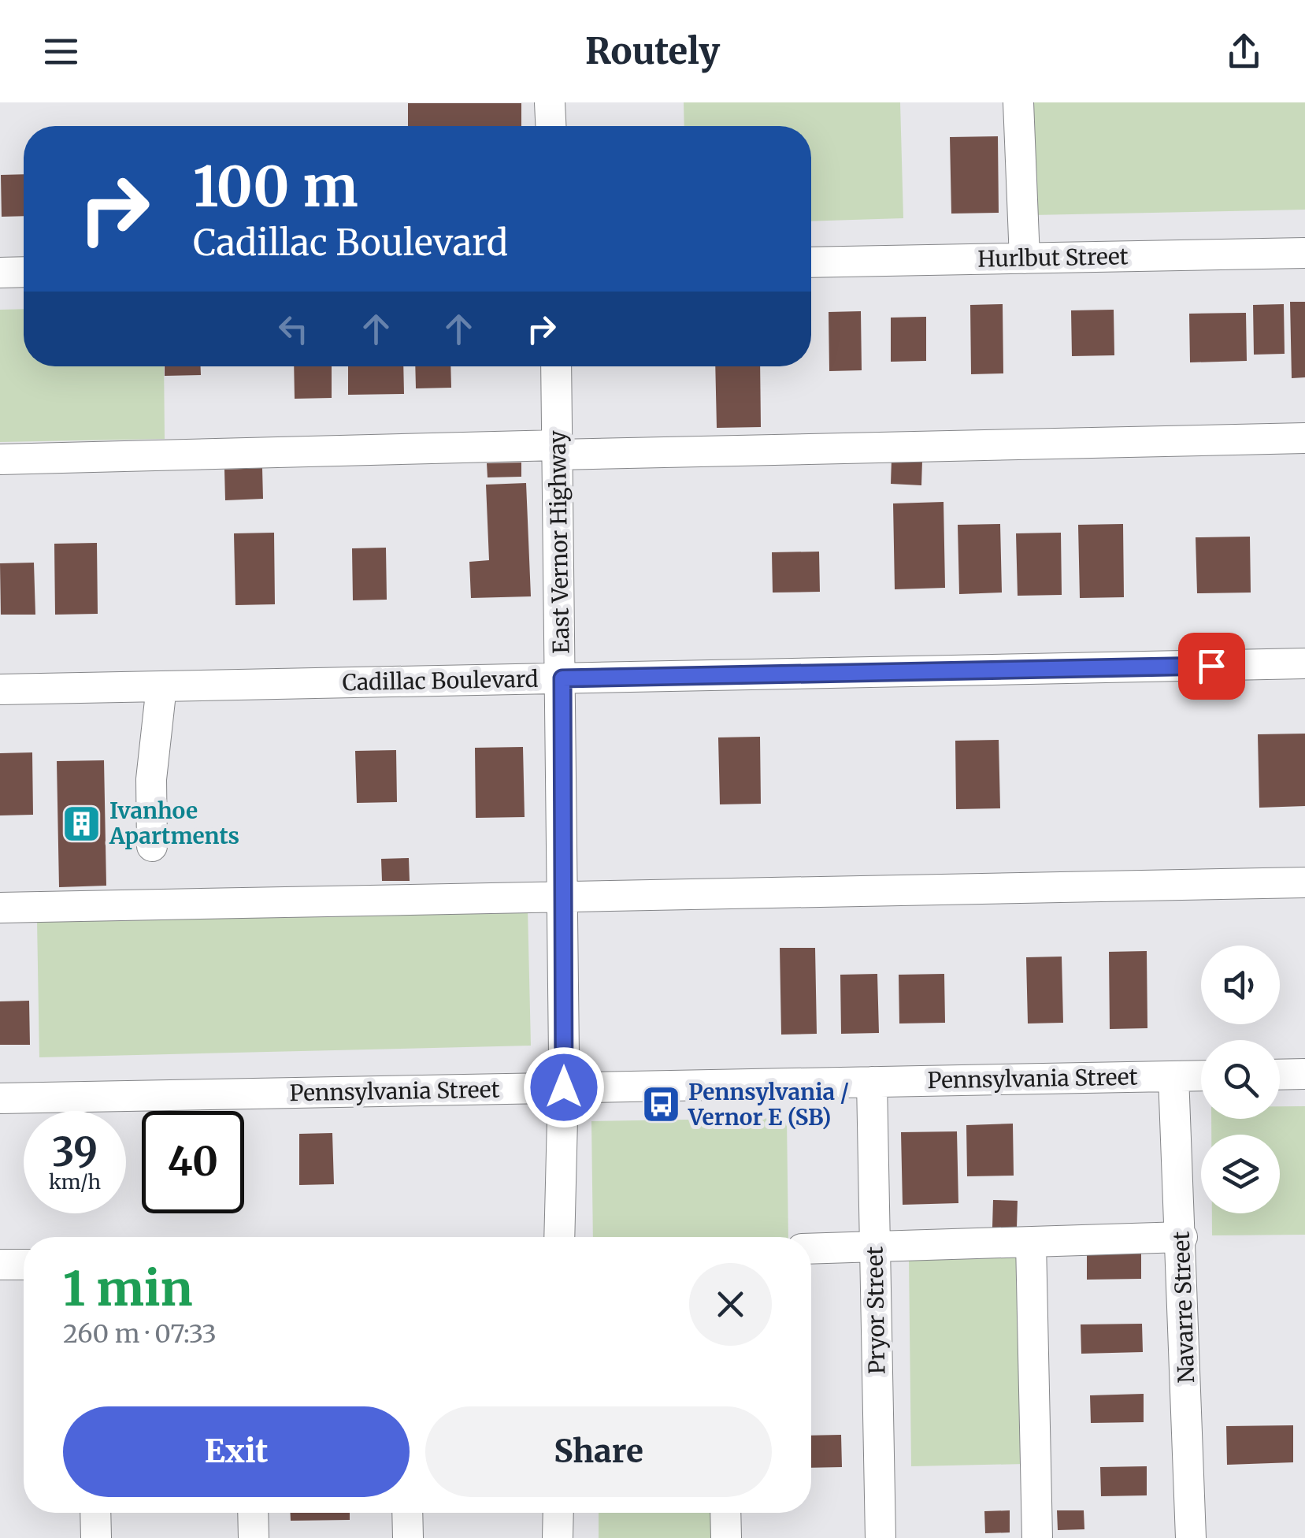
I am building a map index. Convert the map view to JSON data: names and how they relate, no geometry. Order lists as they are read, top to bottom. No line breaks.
{"streets":{"street":["Hurlbut Street","East Vernor Highway","Cadillac Boulevard","Pennsylvania Street","Navarre Street","Pryor Street"]},"crossings":[["East Vernor Highway","Cadillac Boulevard"],["East Vernor Highway","Pennsylvania Street"],["Pennsylvania Street","Navarre Street"],["Pennsylvania Street","Pryor Street"]],"places":{"building":["Ivanhoe Apartments"],"bus stop":["Pennsylvania / Vernor E (SB)"]},"page":{"header":"Routely","turn":["100 m","Cadillac Boulevard"],"speed":"39 km/h","limit":"40","heading":["1 min","260 m · 07:33"],"buttons":["Exit","Share"]}}
